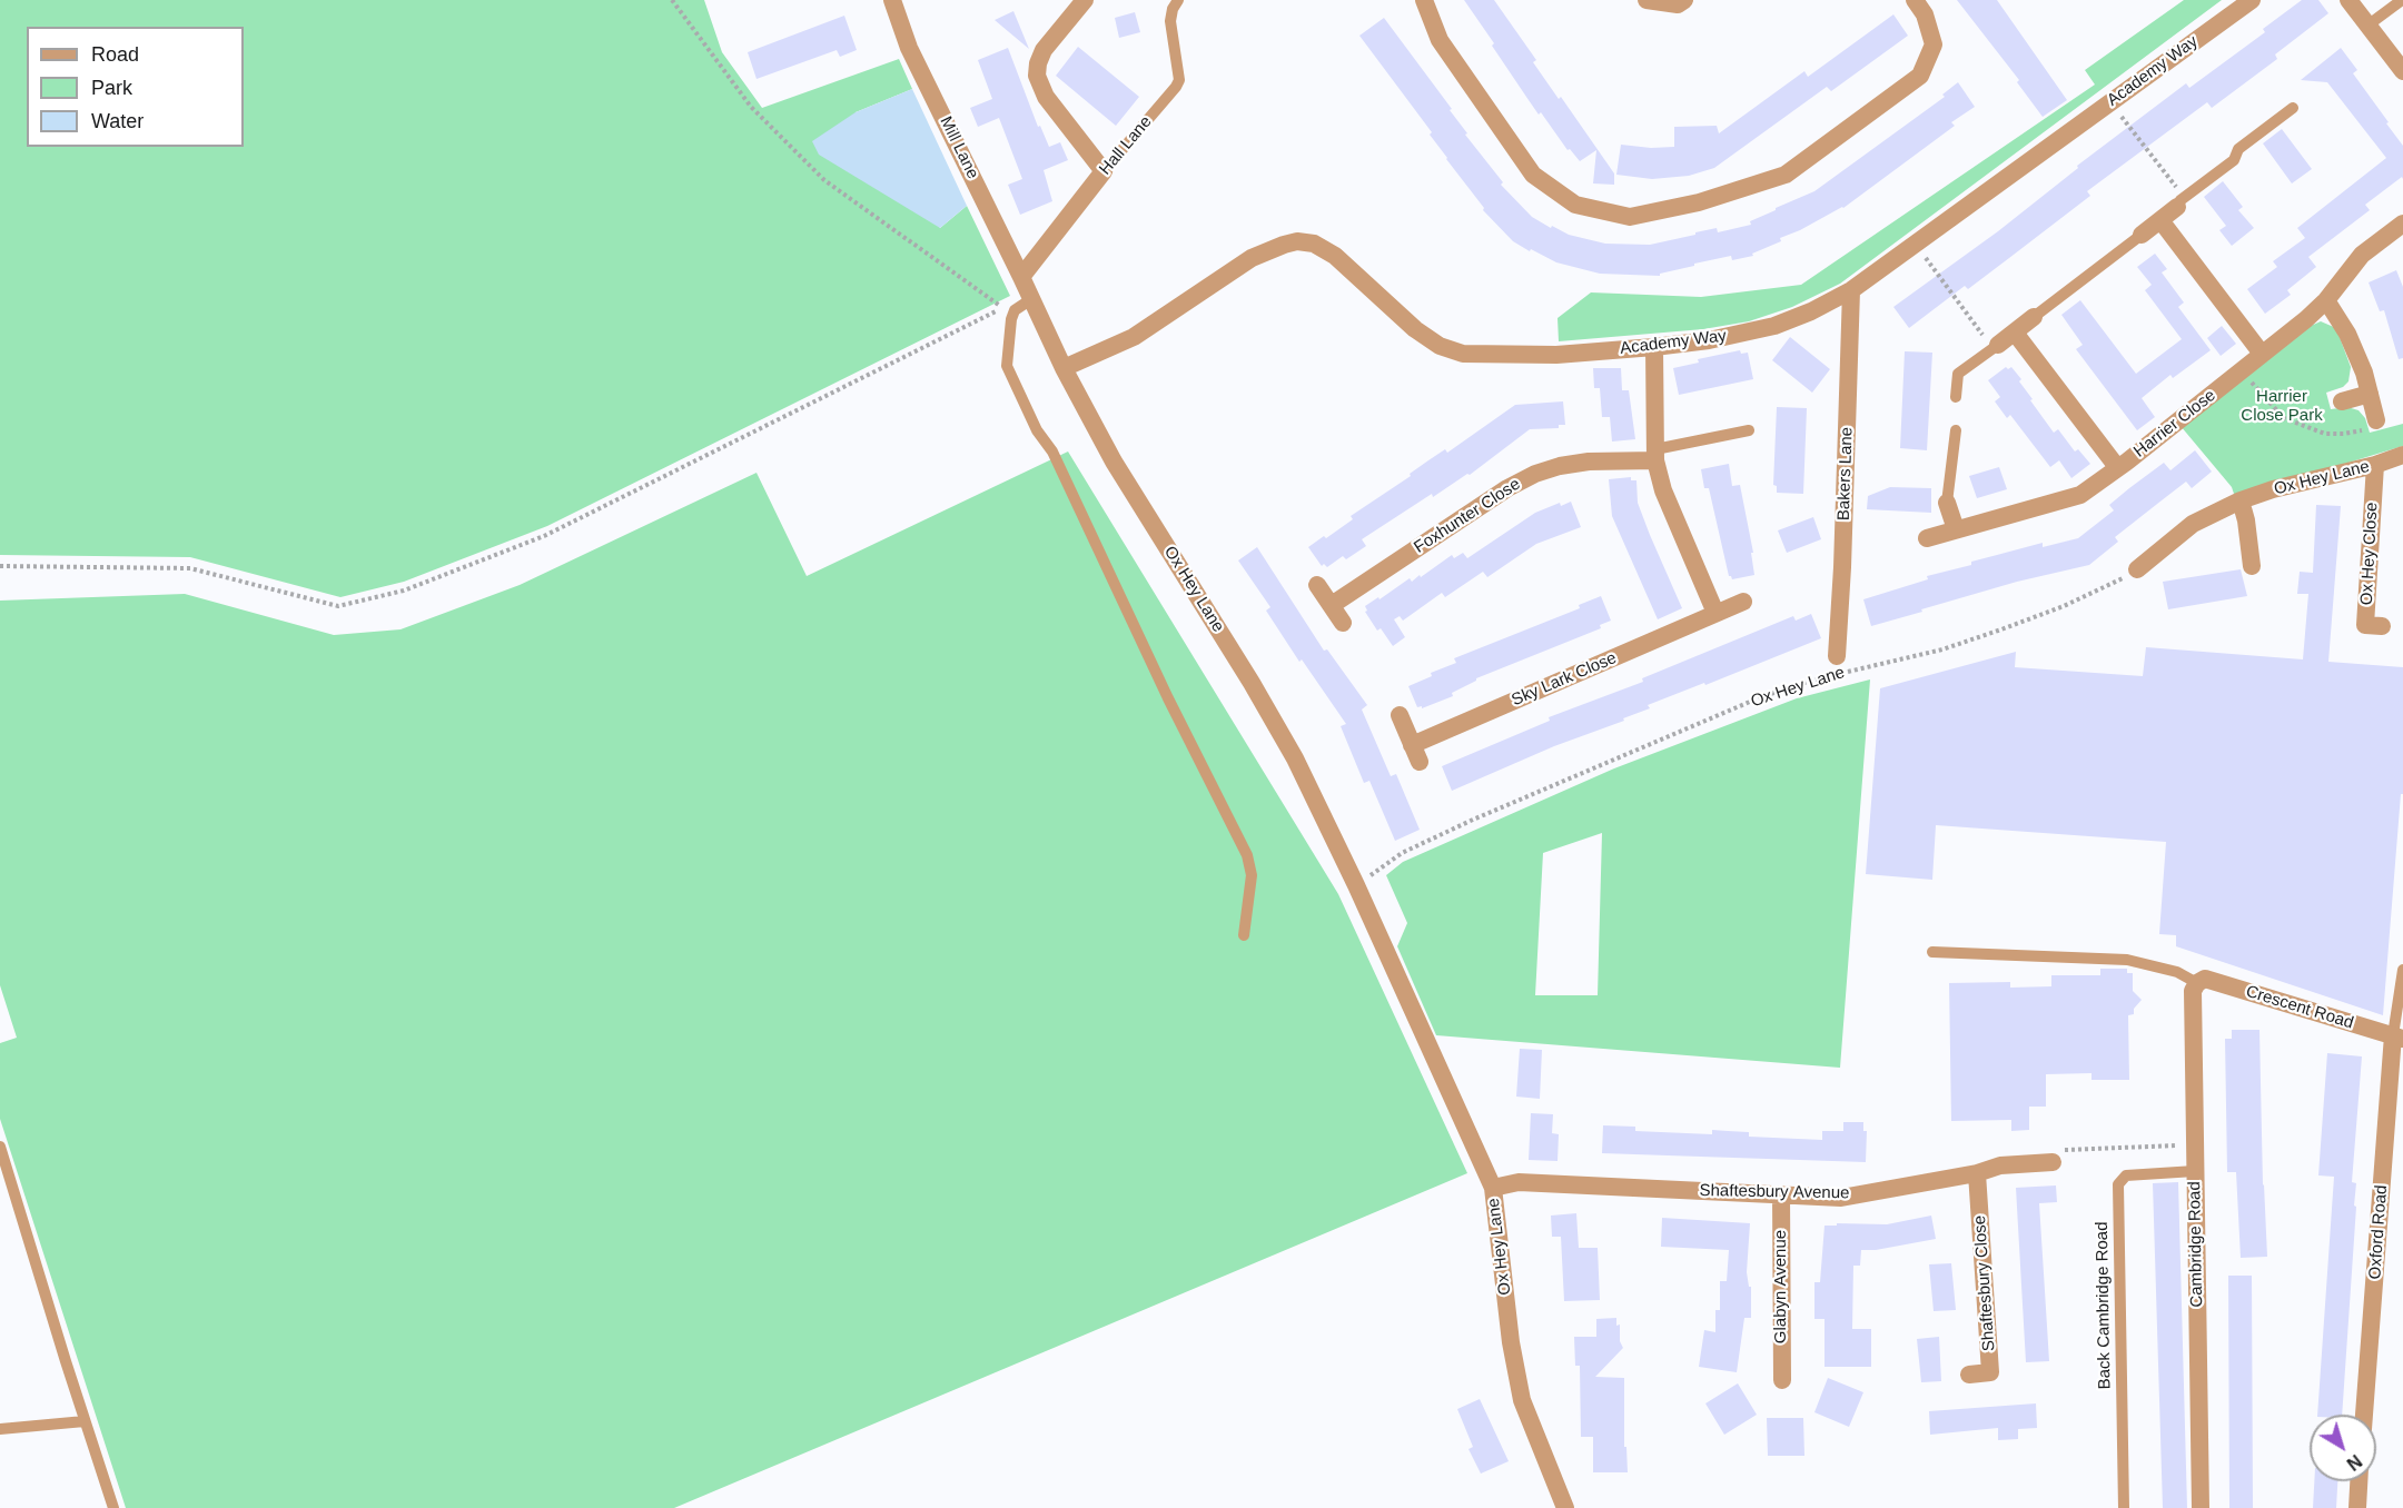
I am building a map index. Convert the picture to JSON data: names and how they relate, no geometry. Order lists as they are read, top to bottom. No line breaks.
{"streets":{"street":["Academy Way","Hall Lane","Mill Lane","Harrier Close","Bakers Lane","Ox Hey Lane","Foxhunter Close","Ox Hey Close","Sky Lark Close","Crescent Road","Shaftesbury Avenue","Oxford Road","Cambridge Road","Shaftesbury Close","Glabyn Avenue"],"lane":["Back Cambridge Road"]},"crossings":[["Academy Way","Bakers Lane"],["Academy Way","Ox Hey Lane"],["Hall Lane","Mill Lane"],["Hall Lane","Ox Hey Lane"],["Mill Lane","Ox Hey Lane"],["Ox Hey Lane","Ox Hey Close"],["Ox Hey Lane","Shaftesbury Avenue"],["Crescent Road","Oxford Road"],["Crescent Road","Cambridge Road"],["Shaftesbury Avenue","Shaftesbury Close"],["Shaftesbury Avenue","Glabyn Avenue"],["Cambridge Road","Back Cambridge Road"]],"parks":["Harrier Close Park"],"legend":["Road","Park","Water"],"north":"bottom right"}
